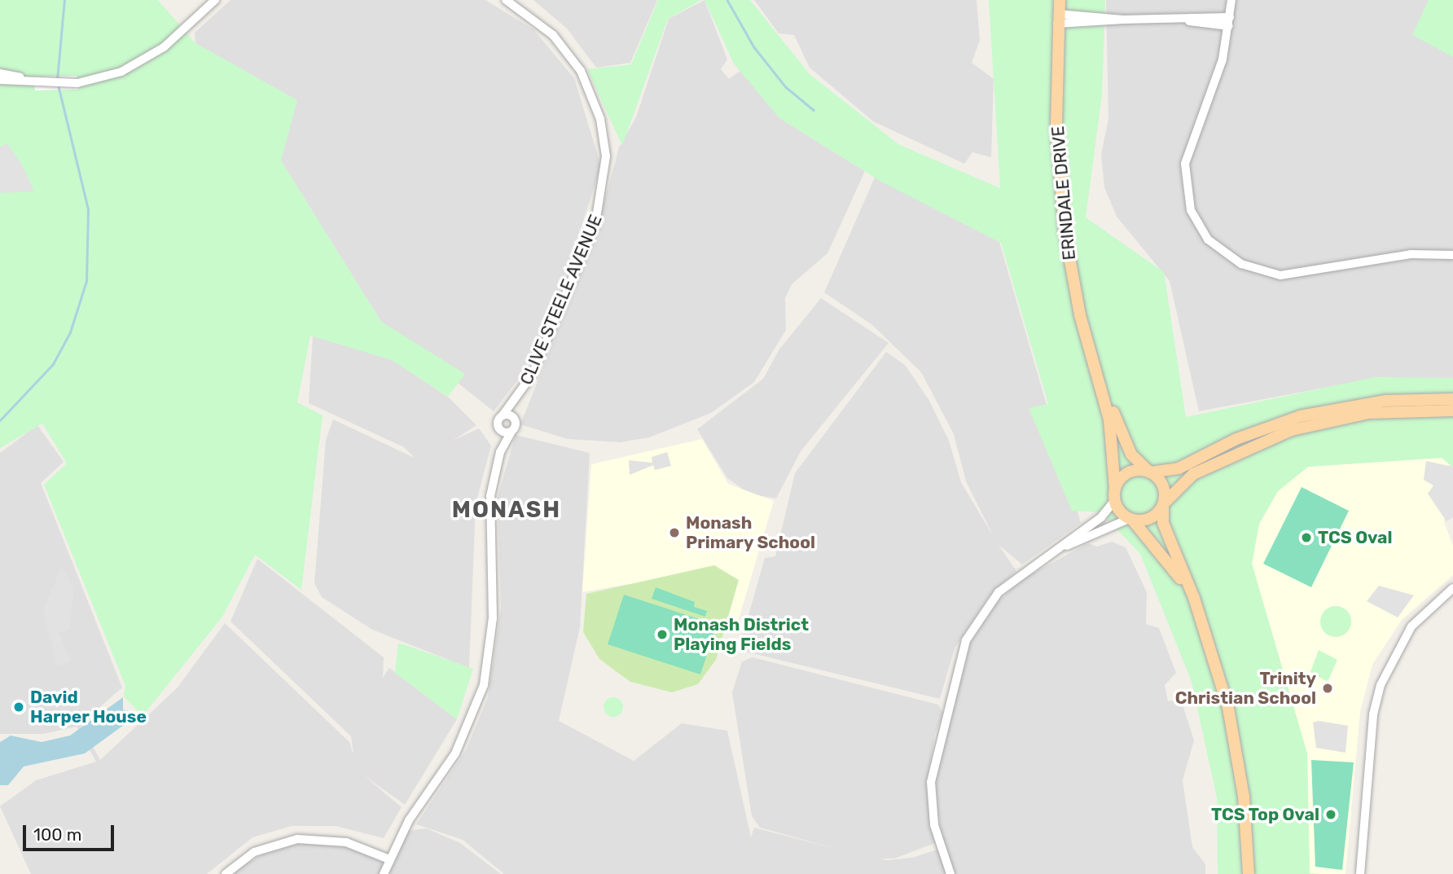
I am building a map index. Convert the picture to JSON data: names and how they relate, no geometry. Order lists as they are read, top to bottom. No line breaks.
{"streets":{"main road":["ERINDALE DRIVE"],"street":["CLIVE STEELE AVENUE"]},"districts":["MONASH"],"places":["Monash Primary School","TCS Oval","Monash District Playing Fields","Trinity Christian School","David Harper House","TCS Top Oval"],"scale_bar":"100 m"}
